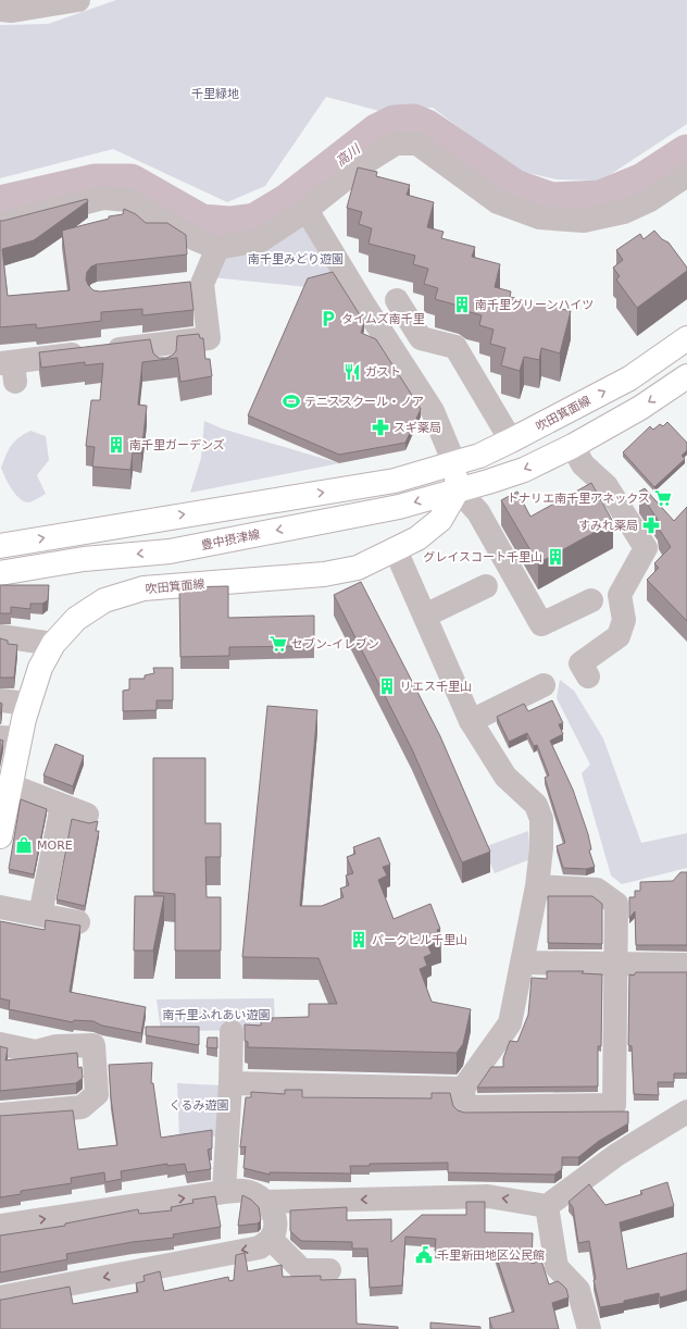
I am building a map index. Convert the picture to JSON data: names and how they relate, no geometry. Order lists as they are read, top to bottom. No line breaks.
{"streets":{"main road":["吹田箕面線","豊中摂津線"]},"crossings":[["吹田箕面線","豊中摂津線"]],"water":["高川"],"parks":["千里緑地","南千里みどり遊園","南千里ふれあい遊園","くるみ遊園"],"places":{"building":["南千里グリーンハイツ","南千里ガーデンズ","グレイスコート千里山","リエス千里山","パークヒル千里山"],"parking":["タイムズ南千里"],"restaurant":["ガスト"],"sports":["テニススクール・ノア"],"pharmacy":["スギ薬局","すみれ薬局"],"supermarket":["トナリエ南千里アネックス","セブン-イレブン"],"shop":["MORE"],"public building":["千里新田地区公民館"]}}
